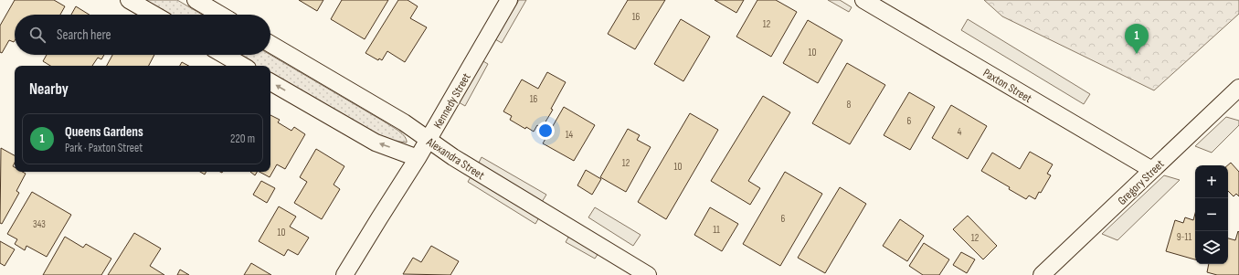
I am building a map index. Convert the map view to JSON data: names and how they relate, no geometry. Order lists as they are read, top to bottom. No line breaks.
{"streets":{"street":["Paxton Street","Kennedy Street","Alexandra Street","Gregory Street"]},"crossings":[["Paxton Street","Gregory Street"],["Kennedy Street","Alexandra Street"]],"house_numbers":["16","12","10","16","8","6","4","14","12","10","6","343","11","10","9-11","12"],"page":{"search":"Search here","pins":"1","heading":"Nearby","list":[{"mark":"1","name":"Queens Gardens","note":"Park · Paxton Street","value":"220 m"}],"map_buttons":["+","−"]}}
